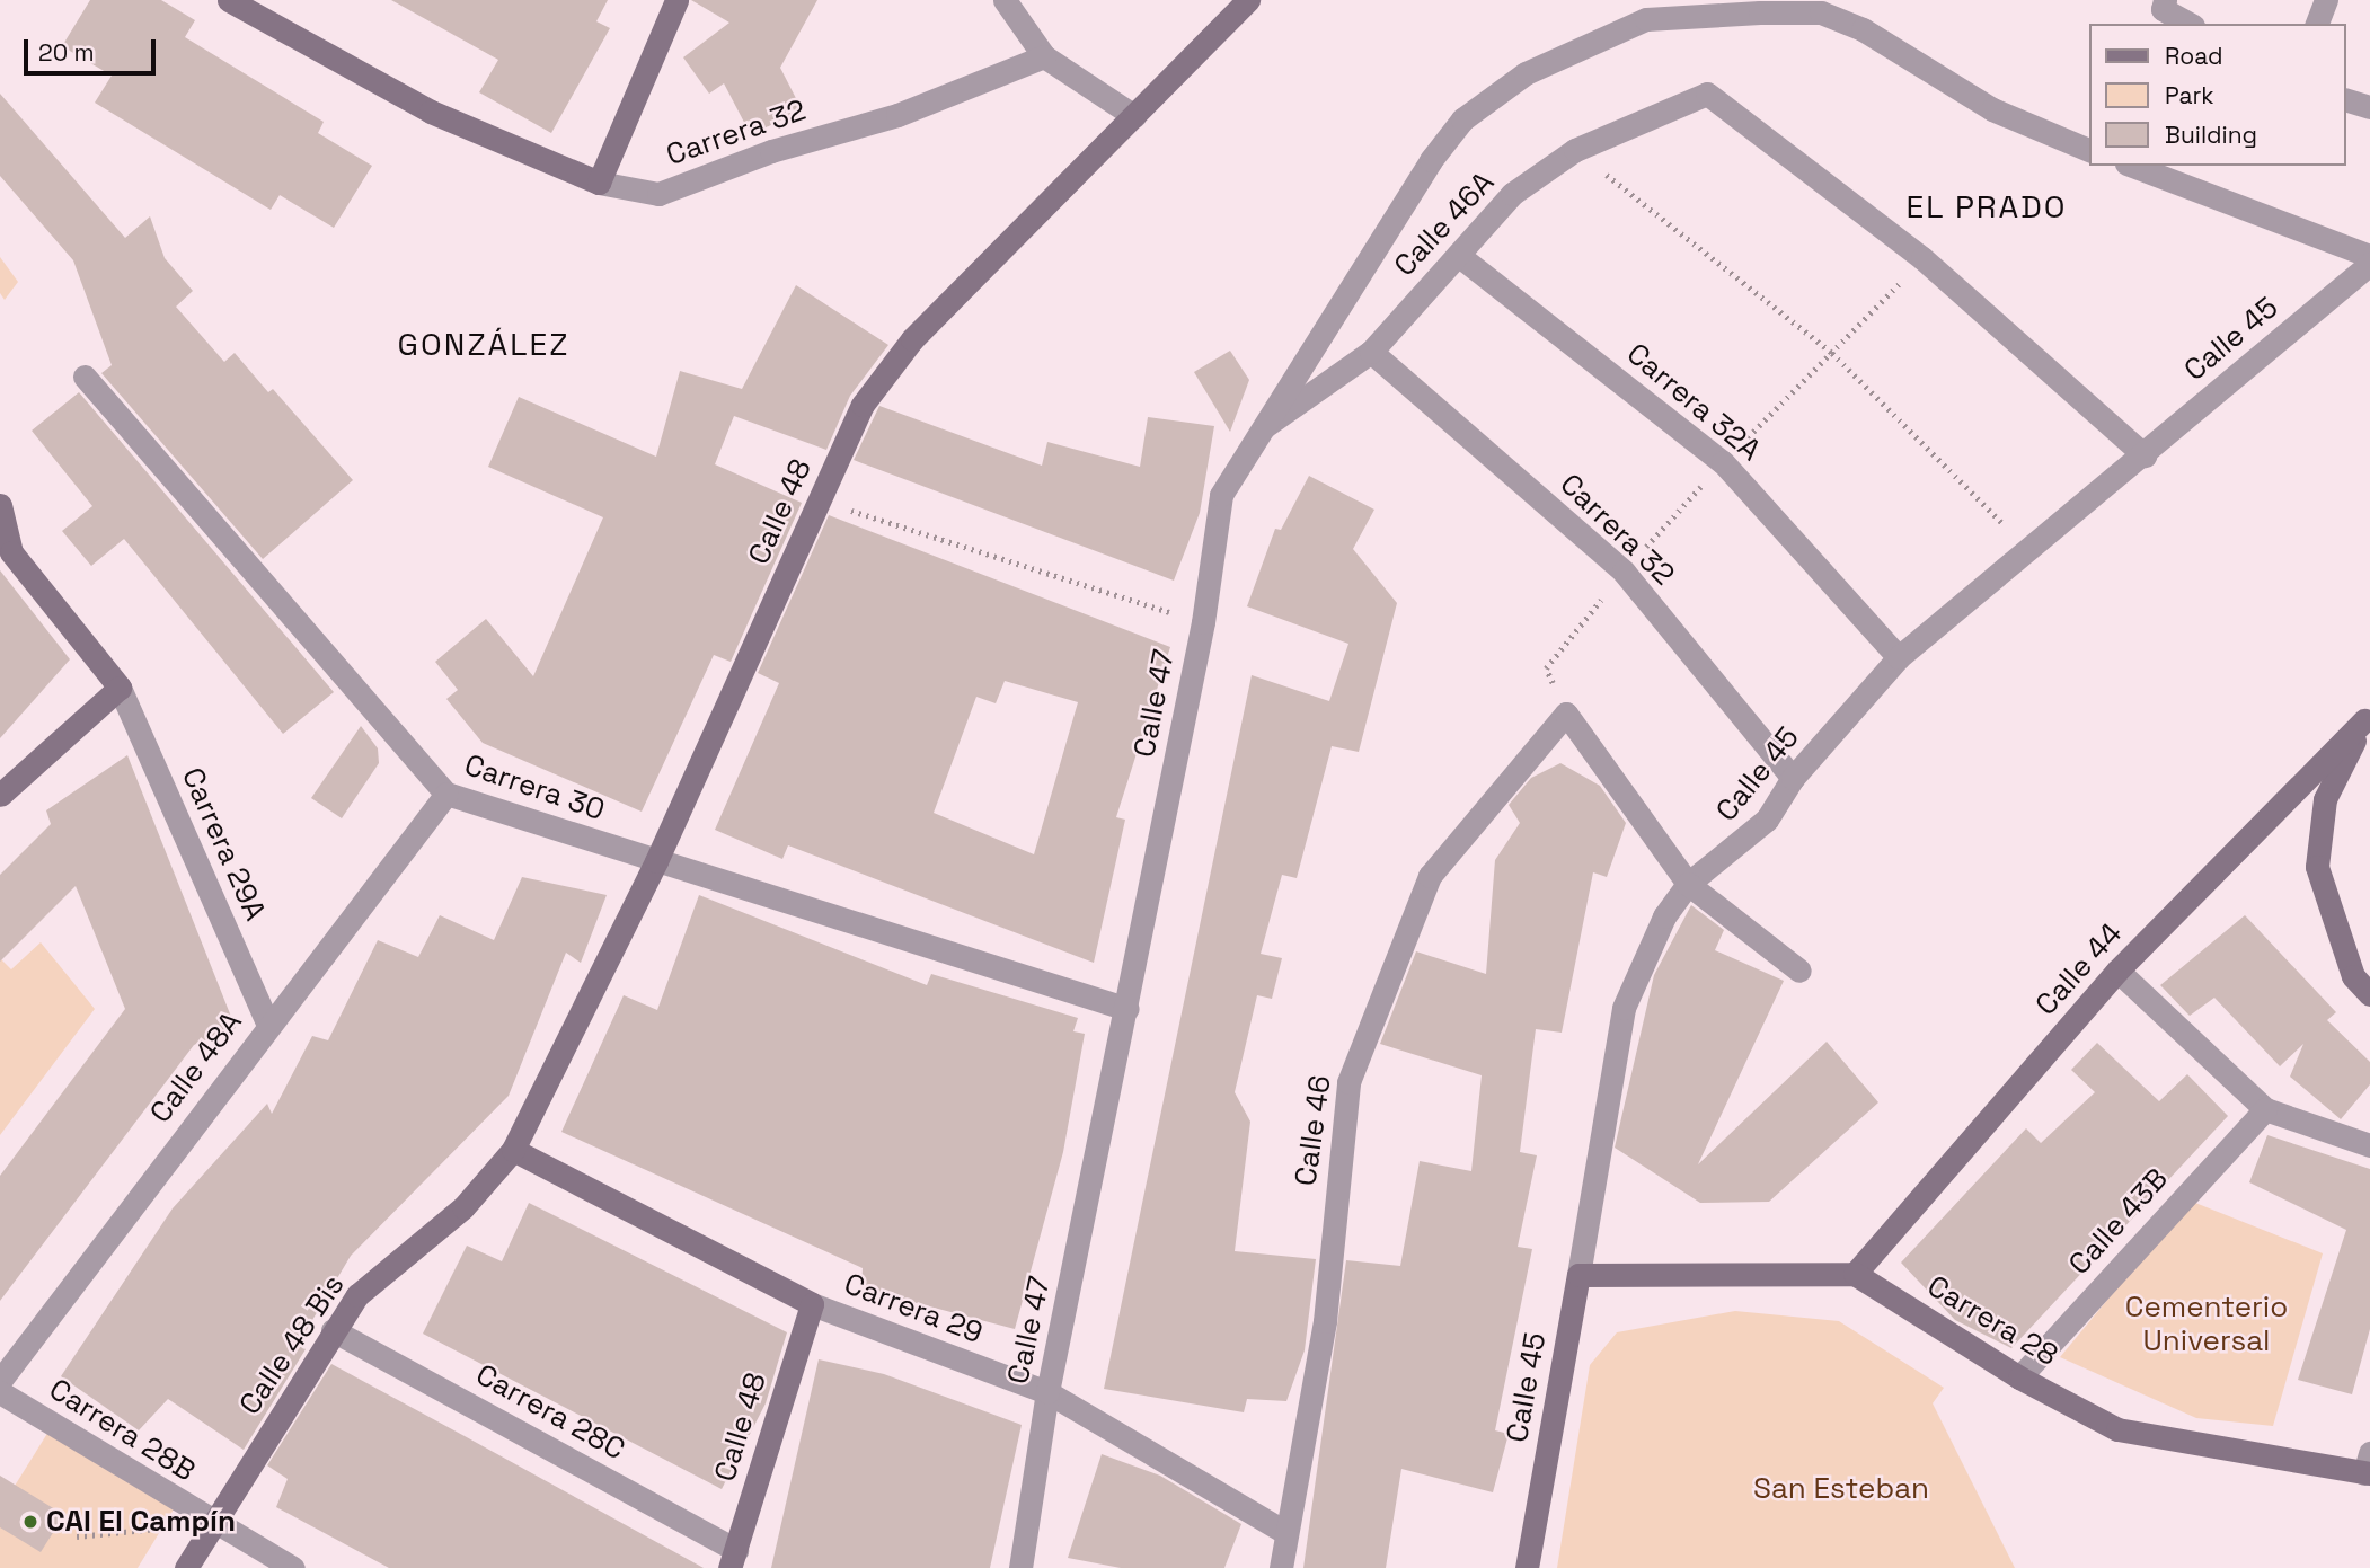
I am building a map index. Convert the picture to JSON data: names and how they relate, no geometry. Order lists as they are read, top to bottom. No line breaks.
{"streets":{"street":["Carrera 32","Calle 46A","Calle 45","Carrera 32A","Calle 48","Calle 47","Carrera 30","Carrera 29A","Calle 44","Calle 48A","Calle 46","Calle 43B","Carrera 29","Carrera 28","Calle 48 Bis","Carrera 28C","Carrera 28B"]},"crossings":[["Carrera 32","Calle 46A"],["Carrera 32","Calle 45"],["Calle 46A","Calle 45"],["Calle 46A","Carrera 32A"],["Calle 46A","Calle 47"],["Calle 45","Carrera 32A"],["Calle 45","Calle 46"],["Calle 48","Carrera 30"],["Calle 48","Carrera 29"],["Calle 48","Calle 48 Bis"],["Calle 48","Carrera 28C"],["Calle 47","Carrera 30"],["Calle 47","Carrera 29"],["Carrera 30","Calle 48A"],["Carrera 29A","Calle 48A"],["Calle 44","Carrera 28"],["Calle 46","Carrera 29"],["Calle 43B","Carrera 28"],["Carrera 29","Calle 48 Bis"],["Calle 48 Bis","Carrera 28C"],["Calle 48 Bis","Carrera 28B"]],"districts":["EL PRADO","GONZÁLEZ"],"parks":["Cementerio Universal","San Esteban"],"places":["CAI El Campín"],"legend":["Road","Park","Building"],"scale_bar":"20 m"}
